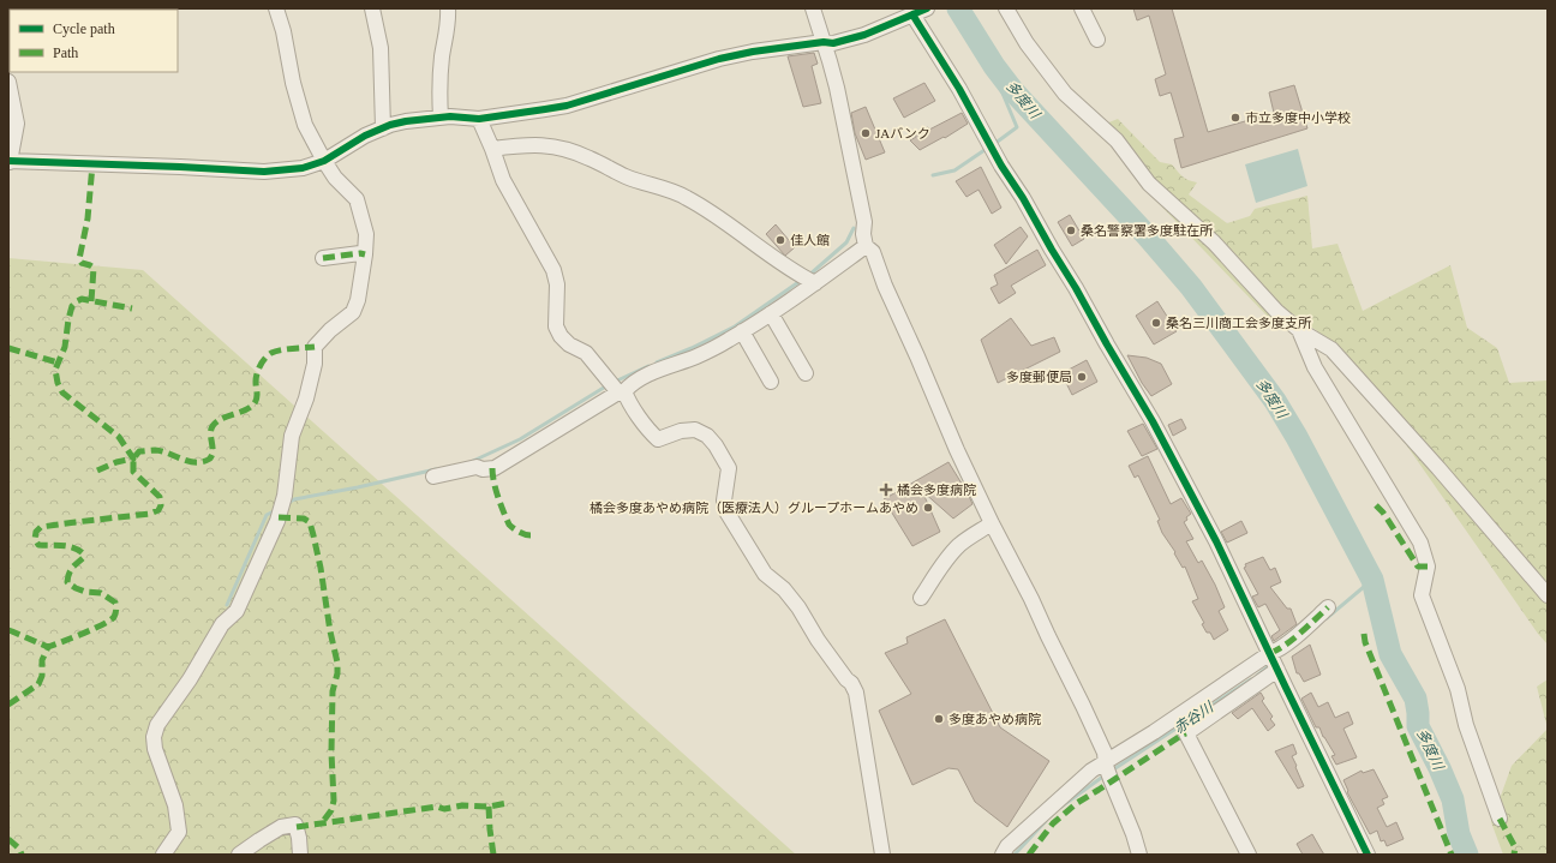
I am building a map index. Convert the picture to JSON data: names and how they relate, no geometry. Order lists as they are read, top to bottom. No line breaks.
{"water":["多度川","赤谷川"],"places":{"other":["市立多度中小学校","JAバンク","桑名警察署多度駐在所","佳人館","桑名三川商工会多度支所","多度郵便局","橘会多度あやめ病院（医療法人）グループホームあやめ","多度あやめ病院"],"health":["橘会多度病院"]},"legend":["Cycle path","Path"]}
